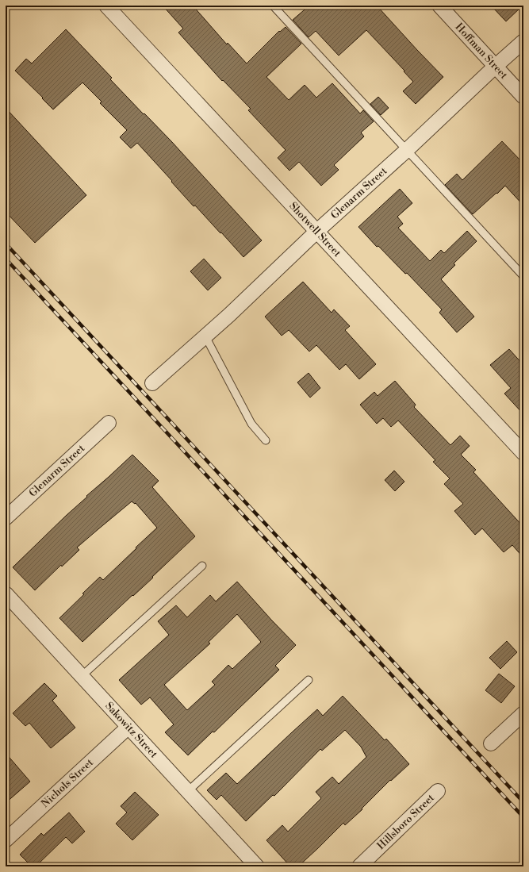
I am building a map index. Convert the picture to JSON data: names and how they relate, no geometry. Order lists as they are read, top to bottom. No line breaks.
{"streets":{"street":["Hoffman Street","Glenarm Street","Shotwell Street","Sakowitz Street","Nichols Street","Hillsboro Street"]},"crossings":[["Hoffman Street","Glenarm Street"],["Glenarm Street","Shotwell Street"],["Sakowitz Street","Nichols Street"]]}
